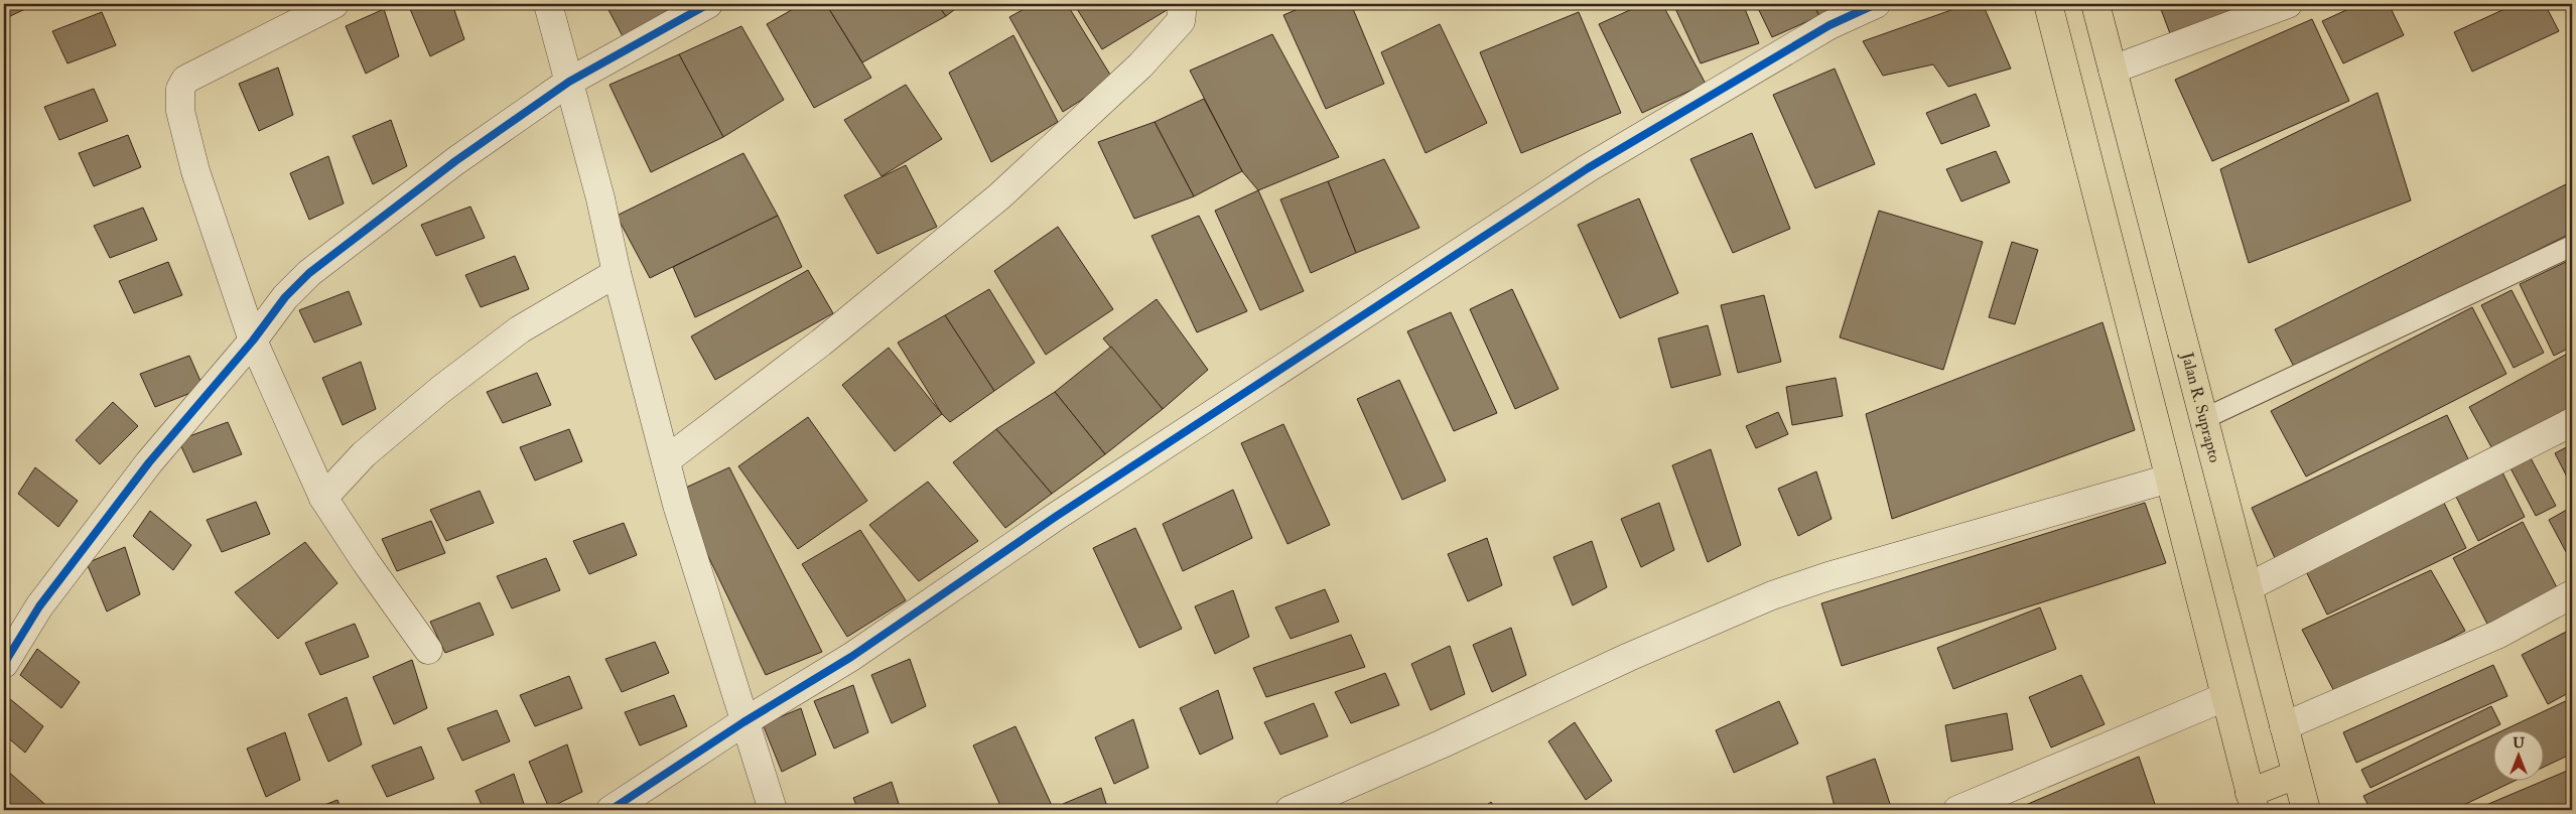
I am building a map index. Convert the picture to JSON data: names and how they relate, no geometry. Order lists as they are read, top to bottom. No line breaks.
{"streets":{"highway":["Jalan R. Suprapto"]},"north":"top"}
